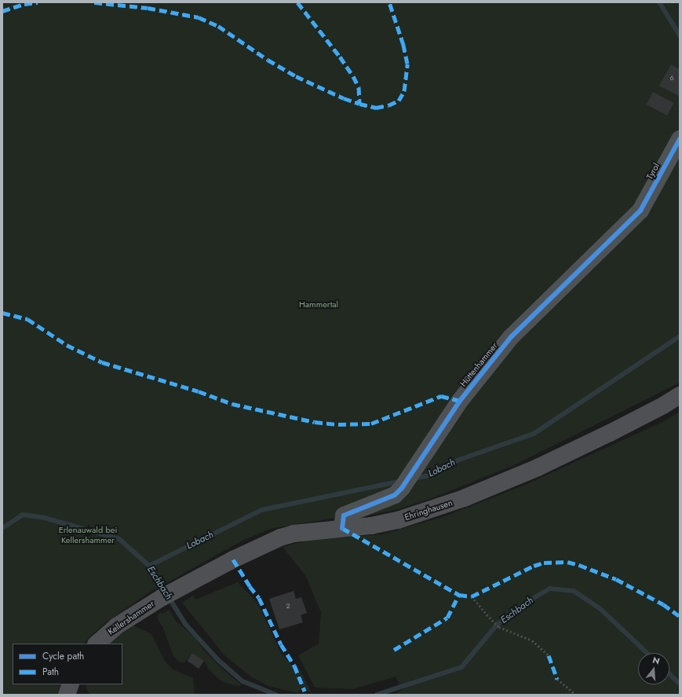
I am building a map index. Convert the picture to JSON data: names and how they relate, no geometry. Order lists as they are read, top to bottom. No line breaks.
{"streets":{"main road":["Ehringhausen","Kellershammer"],"street":["Tyrol","Hüttenhammer"]},"crossings":[["Tyrol","Hüttenhammer"],["Hüttenhammer","Ehringhausen"],["Ehringhausen","Kellershammer"]],"water":["Lobach","Eschbach"],"parks":["Hammertal","Erlenauwald bei Kellershammer"],"house_numbers":["6","2"],"legend":["Cycle path","Path"],"north":"top"}
